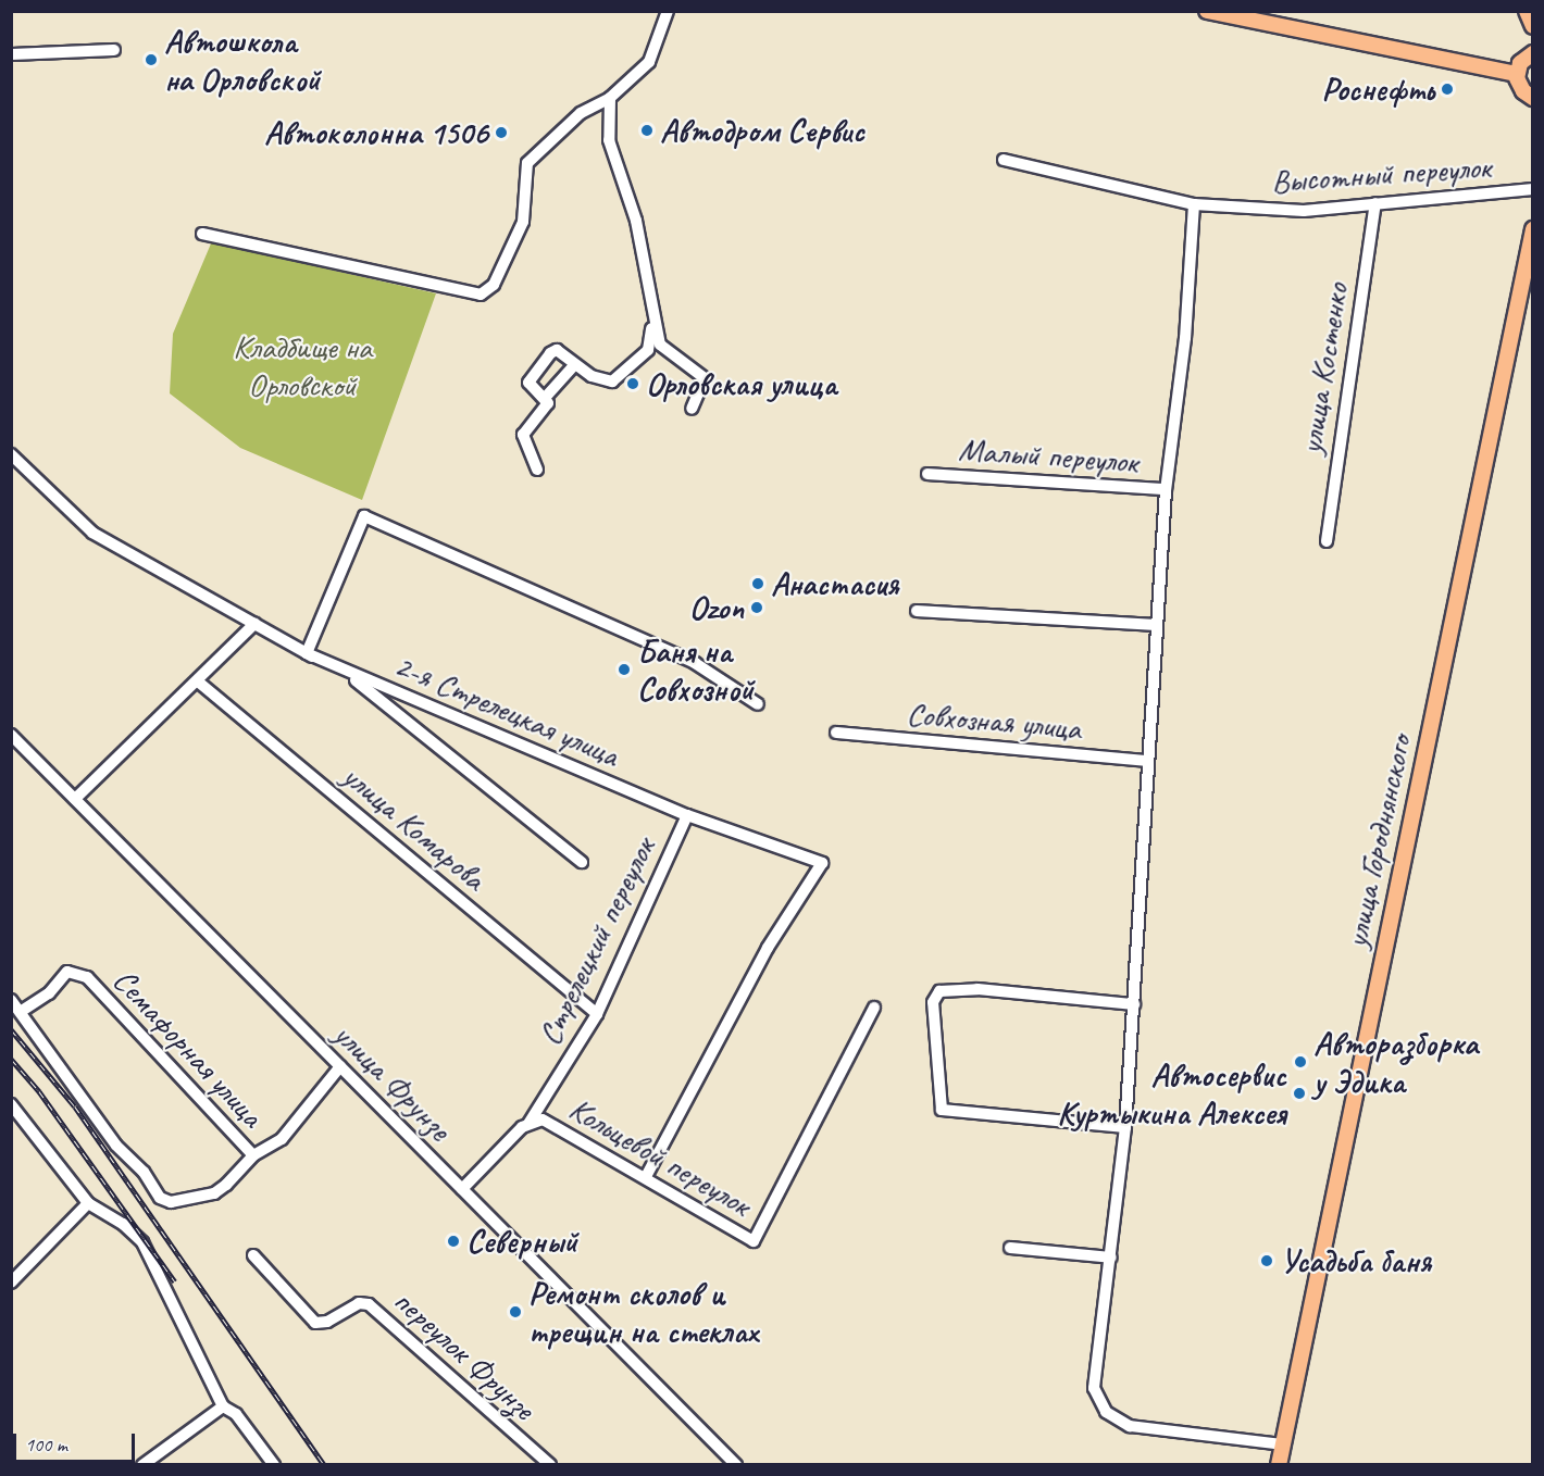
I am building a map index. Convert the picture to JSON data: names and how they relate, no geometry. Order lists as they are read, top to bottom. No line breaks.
{"streets":{"main road":["улица Городнянского"],"street":["Высотный переулок","улица Костенко","Малый переулок","2-я Стрелецкая улица","Совхозная улица","улица Комарова","Стрелецкий переулок","Семафорная улица","улица Фрунзе","Кольцевой переулок","переулок Фрунзе"]},"crossings":[["Высотный переулок","улица Костенко"],["2-я Стрелецкая улица","Стрелецкий переулок"],["2-я Стрелецкая улица","Кольцевой переулок"],["улица Комарова","Стрелецкий переулок"],["Стрелецкий переулок","Кольцевой переулок"],["улица Фрунзе","Кольцевой переулок"]],"parks":["Кладбище на Орловской"],"places":["Автошкола на Орловской","Роснефть","Автодром Сервис","Автоколонна 1506","Орловская улица","Анастасия","Ozon","Баня на Совхозной","Авторазборка у Эдика","Автосервис Куртыкина Алексея","Северный","Усадьба баня","Ремонт сколов и трещин на стеклах"],"scale_bar":"100 m"}
